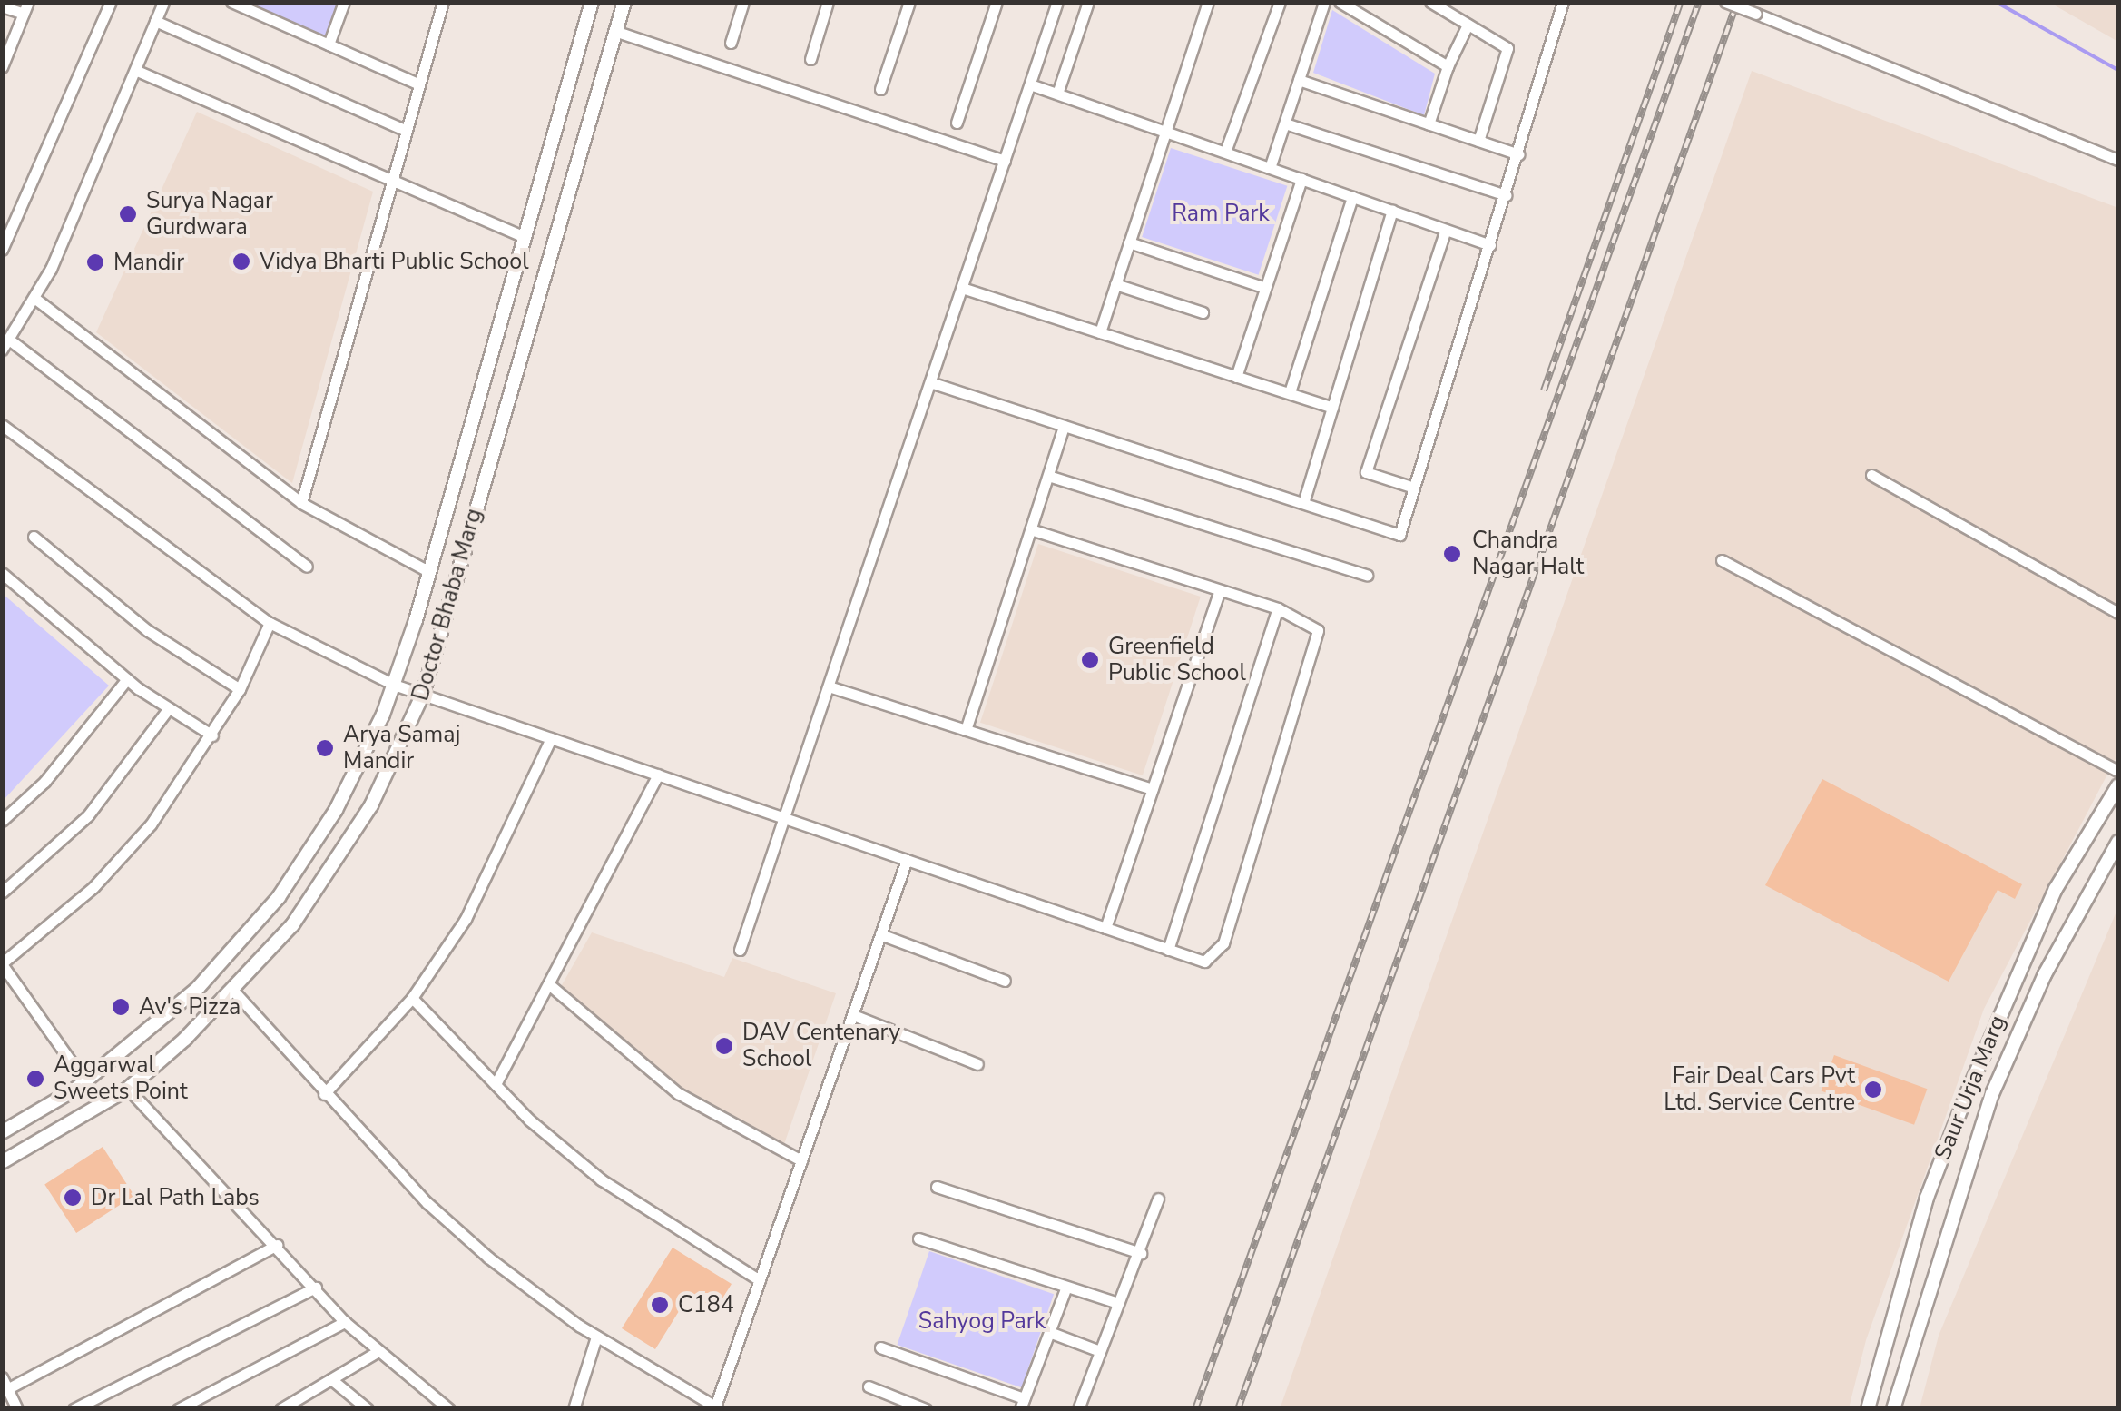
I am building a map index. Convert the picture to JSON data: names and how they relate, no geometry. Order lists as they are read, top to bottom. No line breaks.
{"streets":{"street":["Doctor Bhaba Marg","Saur Urja Marg"]},"parks":["Ram Park","Sahyog Park"],"places":["Surya Nagar Gurdwara","Vidya Bharti Public School","Mandir","Chandra Nagar Halt","Greenfield Public School","Arya Samaj Mandir","Av's Pizza","DAV Centenary School","Aggarwal Sweets Point","Fair Deal Cars Pvt Ltd. Service Centre","Dr Lal Path Labs","C184"]}
